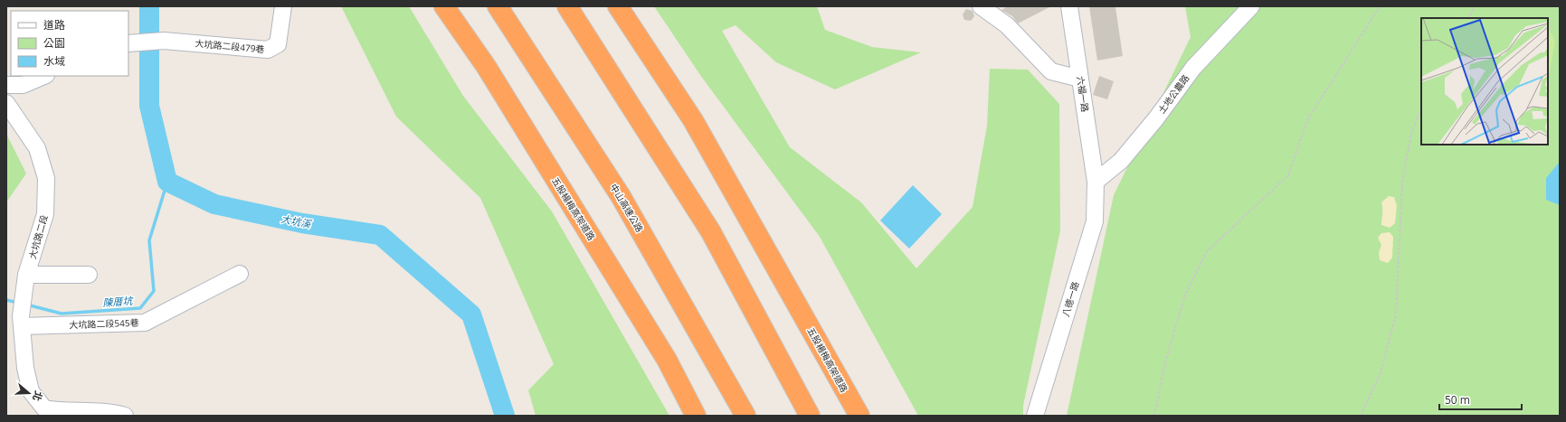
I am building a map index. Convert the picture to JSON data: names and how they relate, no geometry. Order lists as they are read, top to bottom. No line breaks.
{"streets":{"highway":["中山高速公路","五股楊梅高架道路"],"street":["大坑路二段479巷","六福一路","土地公農路","大坑路二段","八德一路","大坑路二段545巷"]},"crossings":[["六福一路","土地公農路"],["六福一路","八德一路"],["土地公農路","八德一路"],["大坑路二段","大坑路二段545巷"]],"water":["大坑溪","陳厝坑"],"legend":["道路","公園","水域"],"scale_bar":"50 m","north":"right"}
